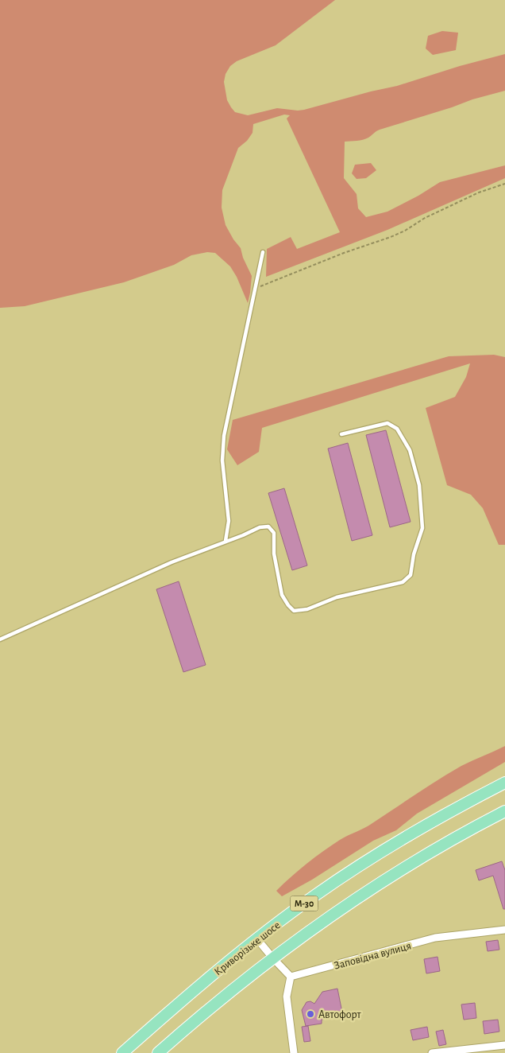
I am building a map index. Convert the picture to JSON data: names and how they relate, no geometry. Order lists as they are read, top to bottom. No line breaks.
{"streets":{"highway":["М-30","Криворізьке шосе"],"street":["Заповідна вулиця"]},"places":["Автофорт"]}
